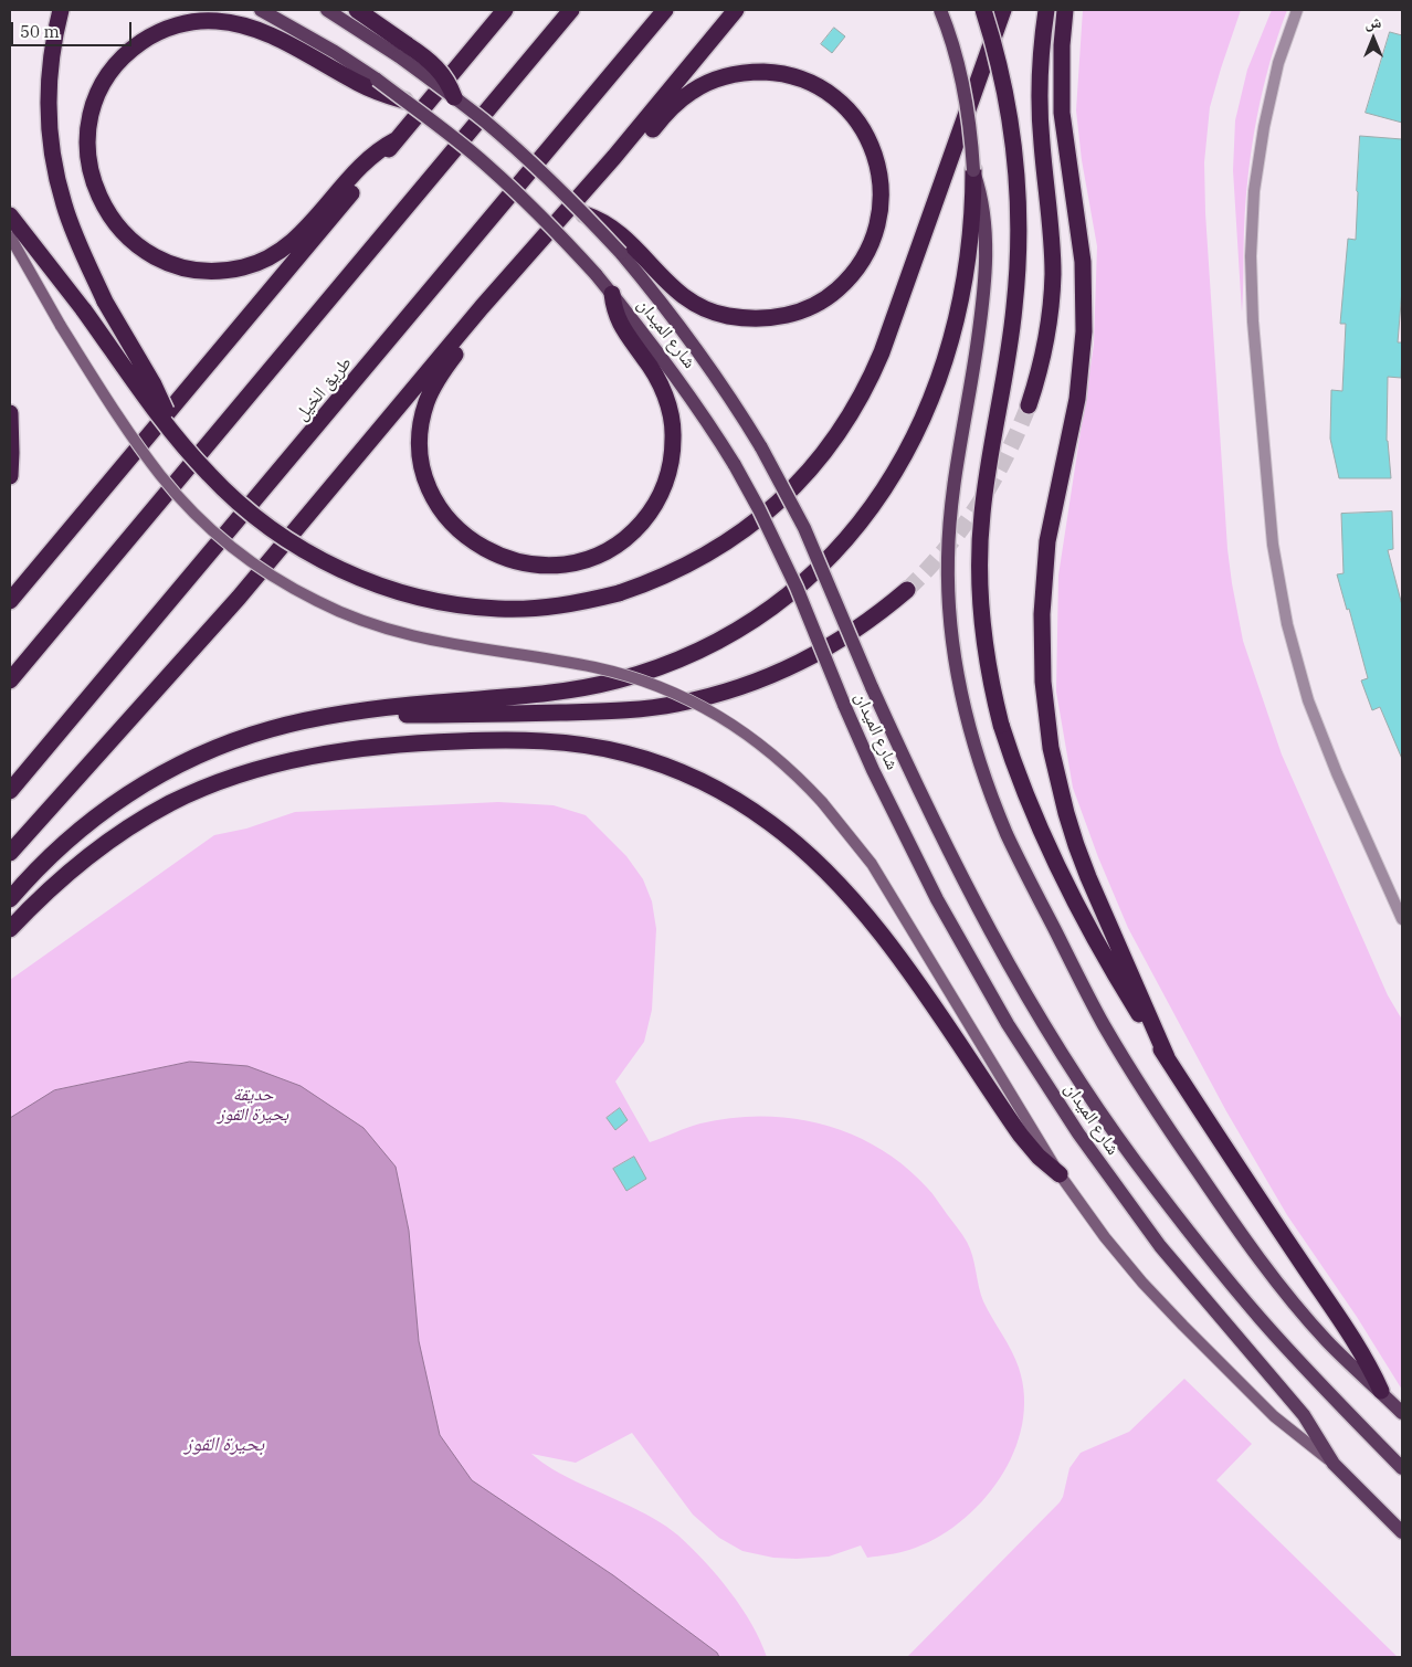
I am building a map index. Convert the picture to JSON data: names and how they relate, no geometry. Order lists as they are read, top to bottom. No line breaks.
{"streets":{"highway":["طريق الخيل"],"main road":["شارع الميدان"]},"water":["بحيرة القوز"],"parks":["حديقة بحيرة القوز"],"scale_bar":"50 m","north":"top"}
